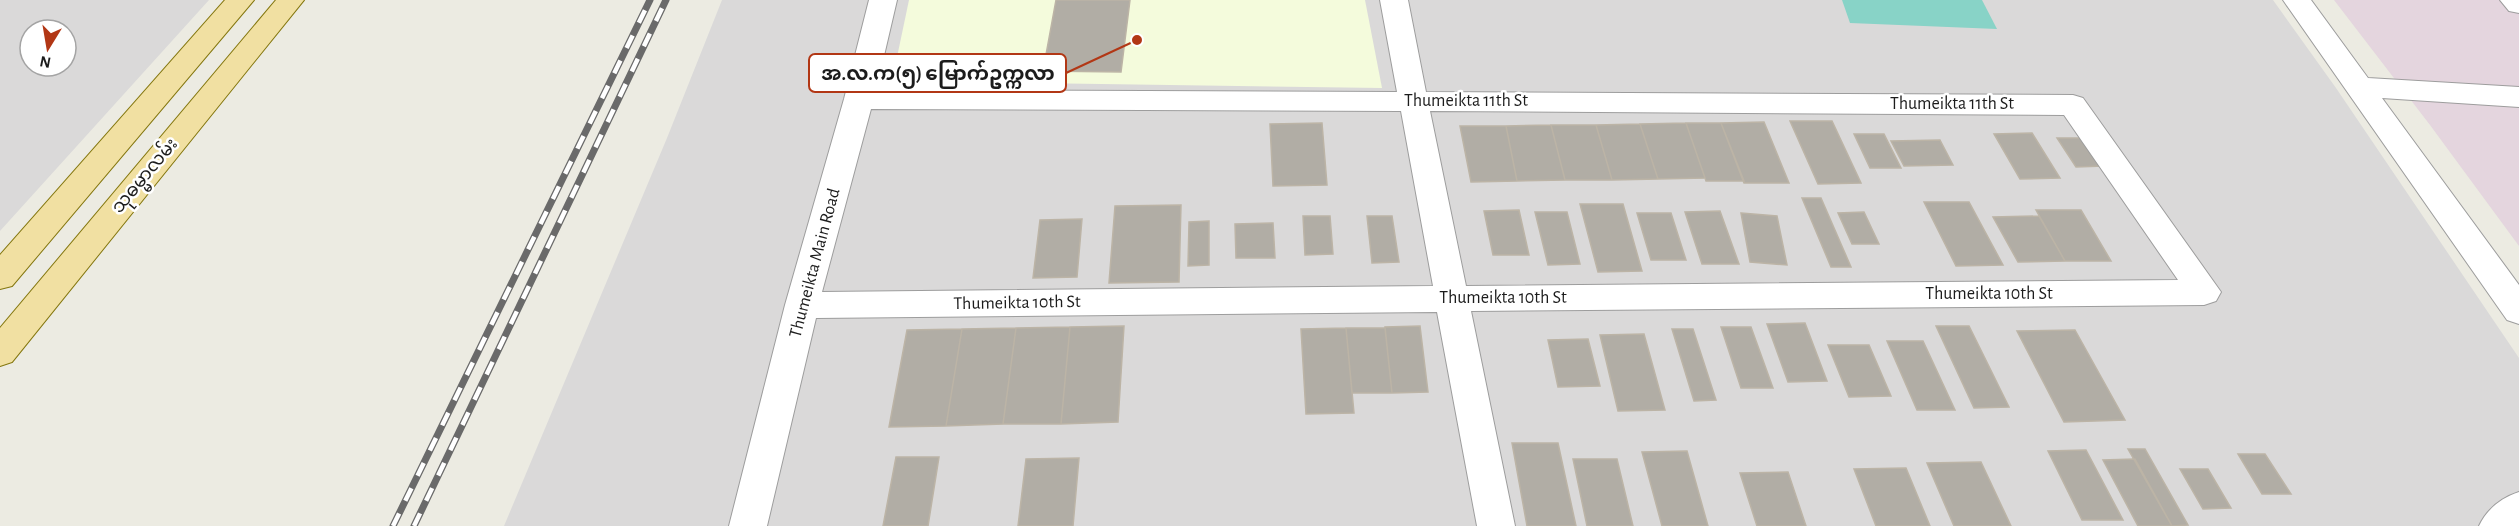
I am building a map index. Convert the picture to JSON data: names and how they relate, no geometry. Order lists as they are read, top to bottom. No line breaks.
{"streets":{"main road":["သုဓမ္မာလမ်း"],"street":["Thumeikta 11th St","Thumeikta Main Road","Thumeikta 10th St"]},"crossings":[["Thumeikta 11th St","Thumeikta Main Road"],["Thumeikta 11th St","Thumeikta 10th St"],["Thumeikta Main Road","Thumeikta 10th St"]],"places":["အ.လ.က(၅) မြောက်ဥက္ကလာ"],"north":"bottom"}
